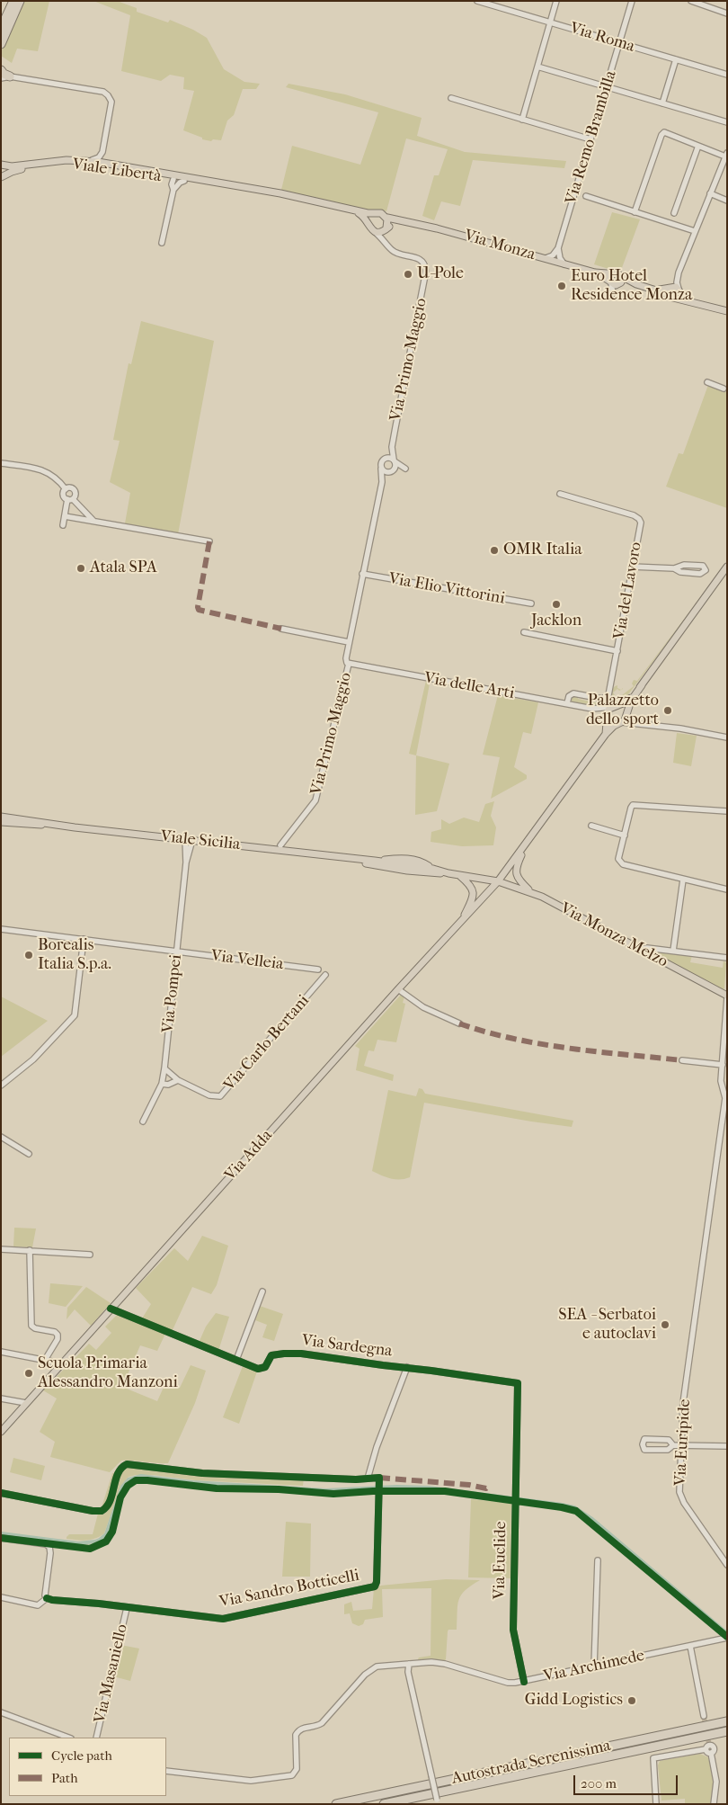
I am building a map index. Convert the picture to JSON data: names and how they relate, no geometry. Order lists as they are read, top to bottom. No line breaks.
{"streets":{"highway":["Autostrada Serenissima"],"main road":["Viale Libertà","Via Monza","Viale Sicilia","Via Monza Melzo","Via Adda"],"street":["Via Roma","Via Remo Brambilla","Via Primo Maggio","Via Elio Vittorini","Via del Lavoro","Via delle Arti","Via Velleia","Via Pompei","Via Carlo Bertani","Via Sardegna","Via Euripide","Via Euclide","Via Sandro Botticelli","Via Archimede","Via Masaniello"]},"crossings":[["Via Roma","Via Remo Brambilla"],["Via Monza","Via Primo Maggio"],["Via Primo Maggio","Via Elio Vittorini"],["Via Primo Maggio","Via delle Arti"],["Via del Lavoro","Via delle Arti"],["Viale Sicilia","Via Monza Melzo"],["Viale Sicilia","Via Pompei"],["Viale Sicilia","Via Adda"],["Via Monza Melzo","Via Adda"],["Via Monza Melzo","Via Euripide"],["Via Velleia","Via Pompei"],["Via Pompei","Via Carlo Bertani"],["Via Adda","Via Sardegna"],["Via Sardegna","Via Euclide"],["Via Euclide","Via Archimede"],["Via Sandro Botticelli","Via Masaniello"]],"places":["U-Pole","Euro Hotel Residence Monza","OMR Italia","Atala SPA","Jacklon","Palazzetto dello sport","Borealis Italia S.p.a.","SEA - Serbatoi e autoclavi","Scuola Primaria Alessandro Manzoni","Gidd Logistics"],"legend":["Cycle path","Path"],"scale_bar":"200 m"}
